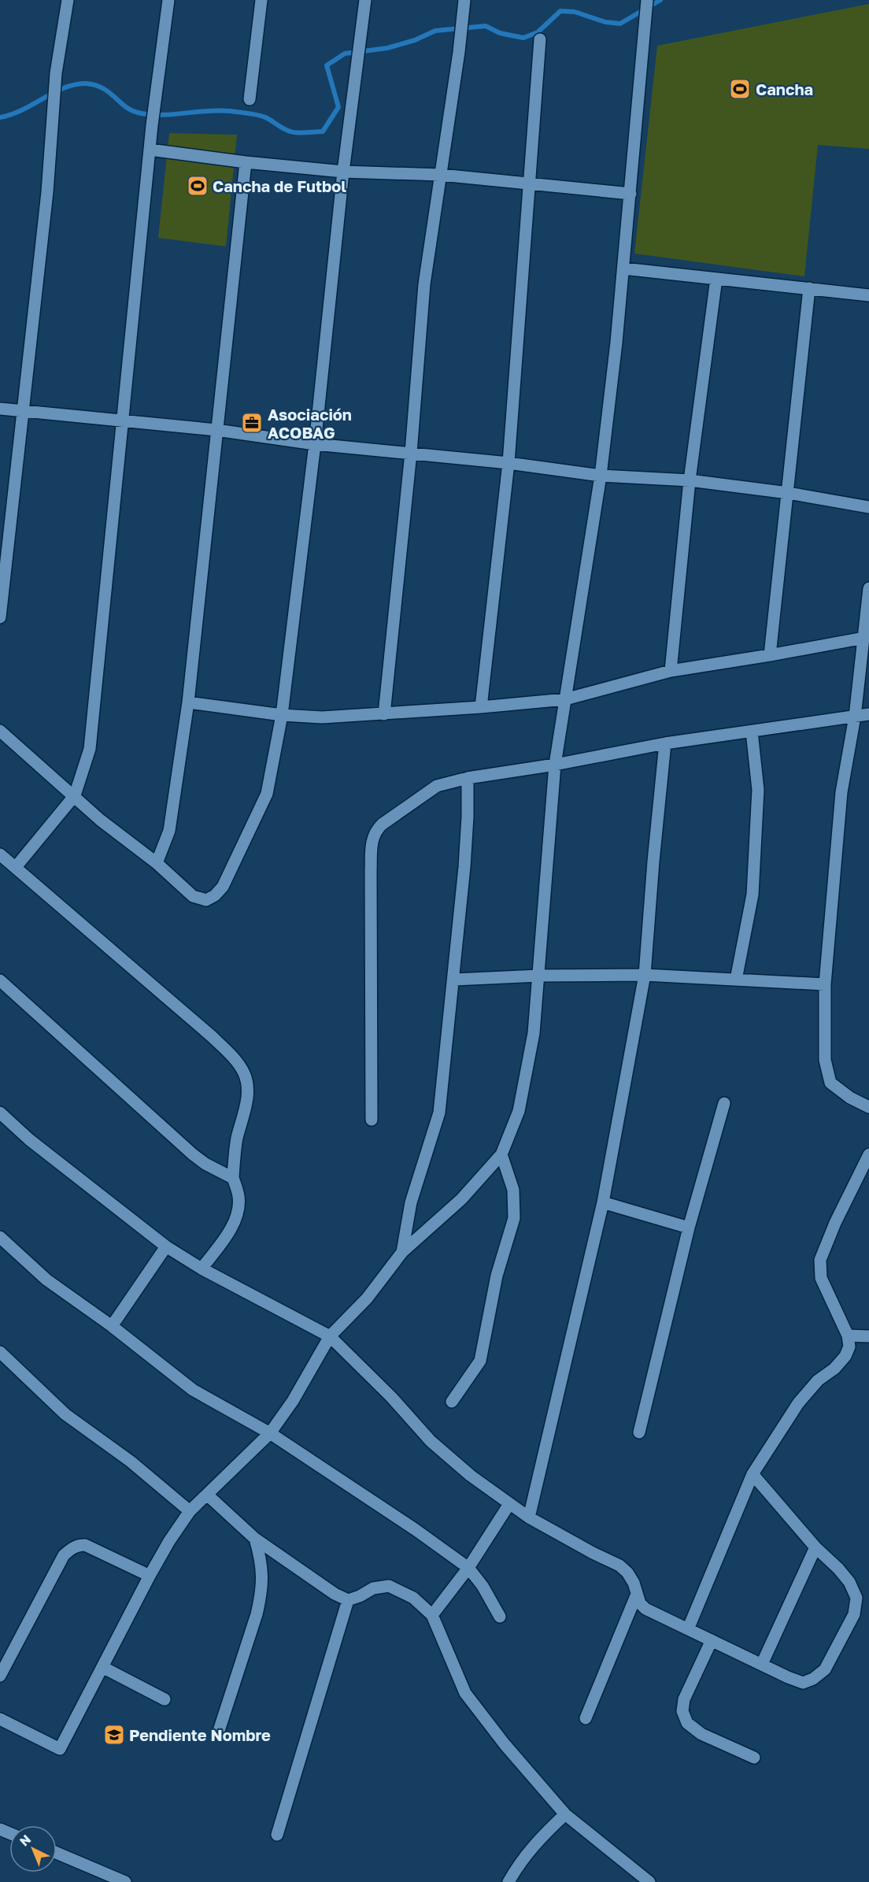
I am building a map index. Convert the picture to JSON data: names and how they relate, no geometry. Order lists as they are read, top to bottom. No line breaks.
{"places":{"sports":["Cancha","Cancha de Futbol"],"office":["Asociación ACOBAG"],"school or university":["Pendiente Nombre"]},"north":"top left"}
